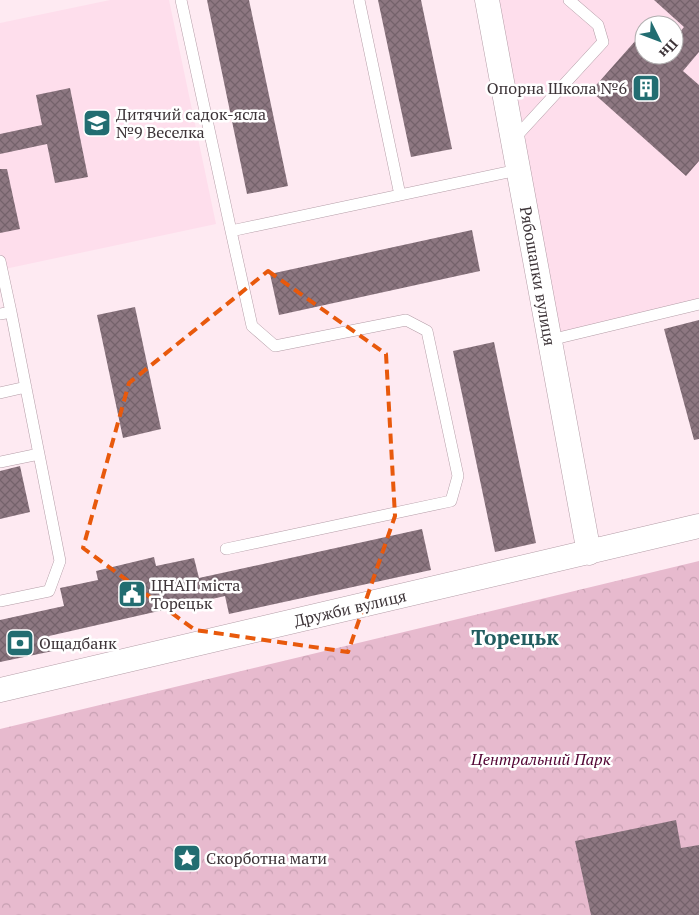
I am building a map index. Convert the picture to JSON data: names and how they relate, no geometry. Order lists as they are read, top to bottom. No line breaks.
{"streets":{"street":["Рябошапки вулиця","Дружби вулиця"]},"crossings":[["Рябошапки вулиця","Дружби вулиця"]],"districts":["Торецьк"],"parks":["Центральний Парк"],"places":{"building":["Опорна Школа №6"],"school or university":["Дитячий садок-ясла №9 Веселка"],"public building":["ЦНАП міста Торецьк"],"bank":["Ощадбанк"],"place":["Скорботна мати"]},"north":"bottom right"}
